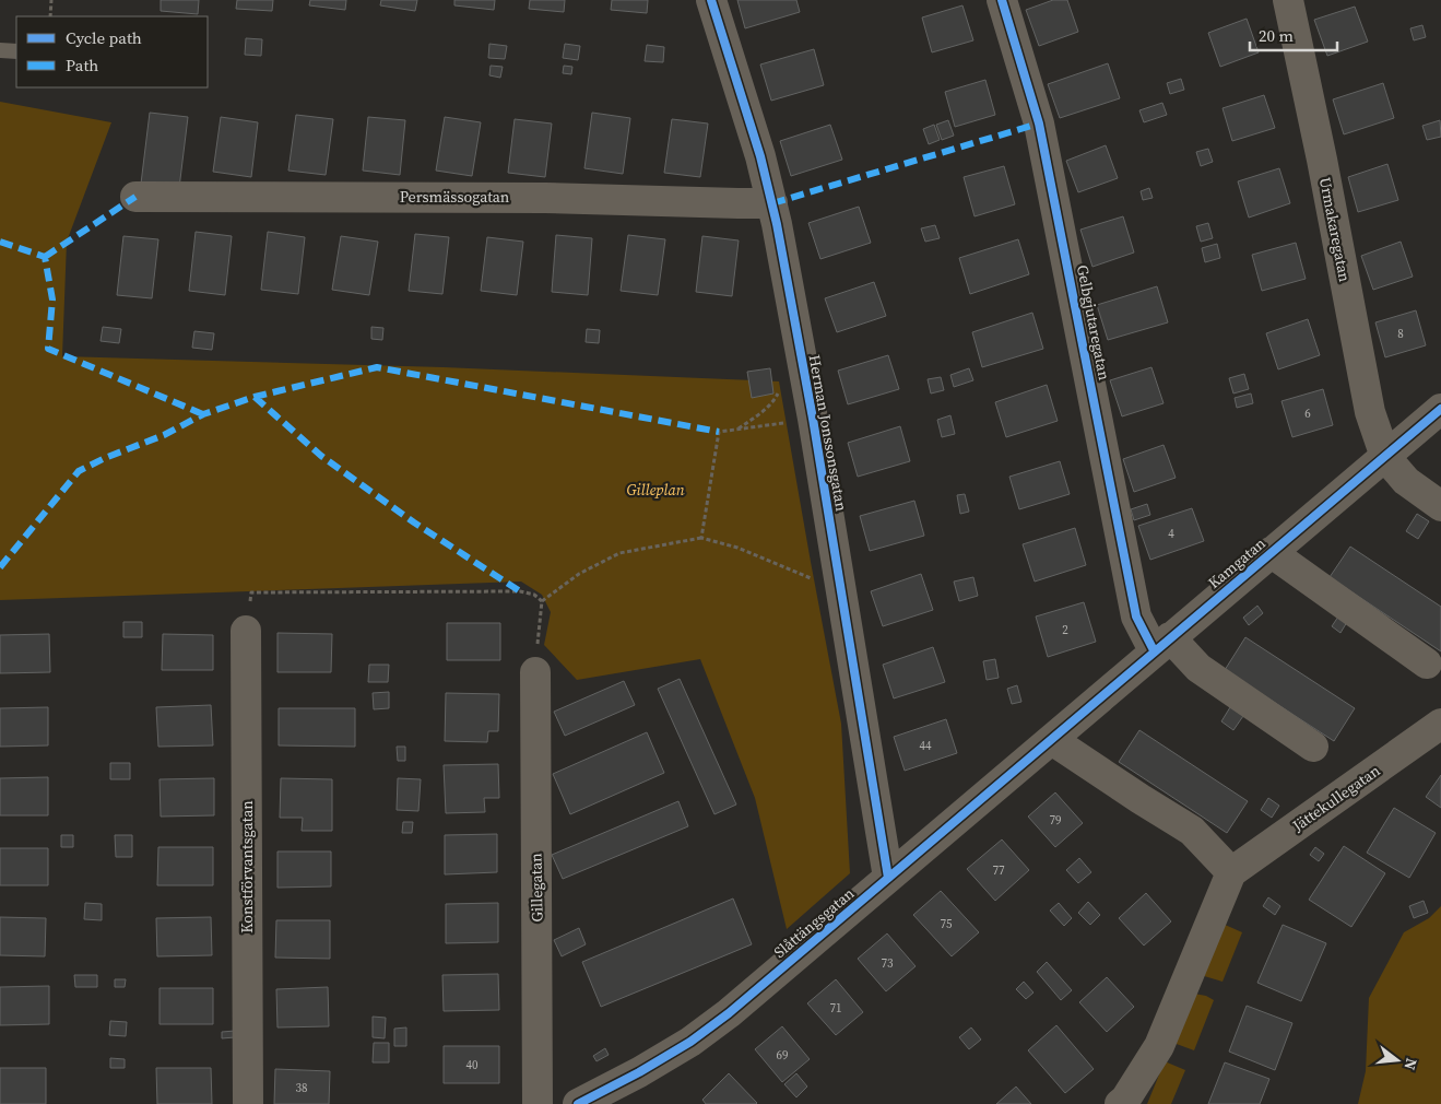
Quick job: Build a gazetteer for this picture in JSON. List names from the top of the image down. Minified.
{"streets":{"street":["Persmässogatan","Urmakaregatan","Gelbgjutaregatan","Herman Jonssonsgatan","Kamgatan","Jättekullegatan","Konstförvantsgatan","Gillegatan","Slåttängsgatan"]},"crossings":[["Persmässogatan","Herman Jonssonsgatan"],["Urmakaregatan","Kamgatan"],["Gelbgjutaregatan","Kamgatan"],["Herman Jonssonsgatan","Slåttängsgatan"],["Kamgatan","Slåttängsgatan"]],"parks":["Gilleplan"],"house_numbers":["8","6","4","2","44","79","77","75","73","71","69","40","38"],"legend":["Cycle path","Path"],"scale_bar":"20 m","north":"right"}
